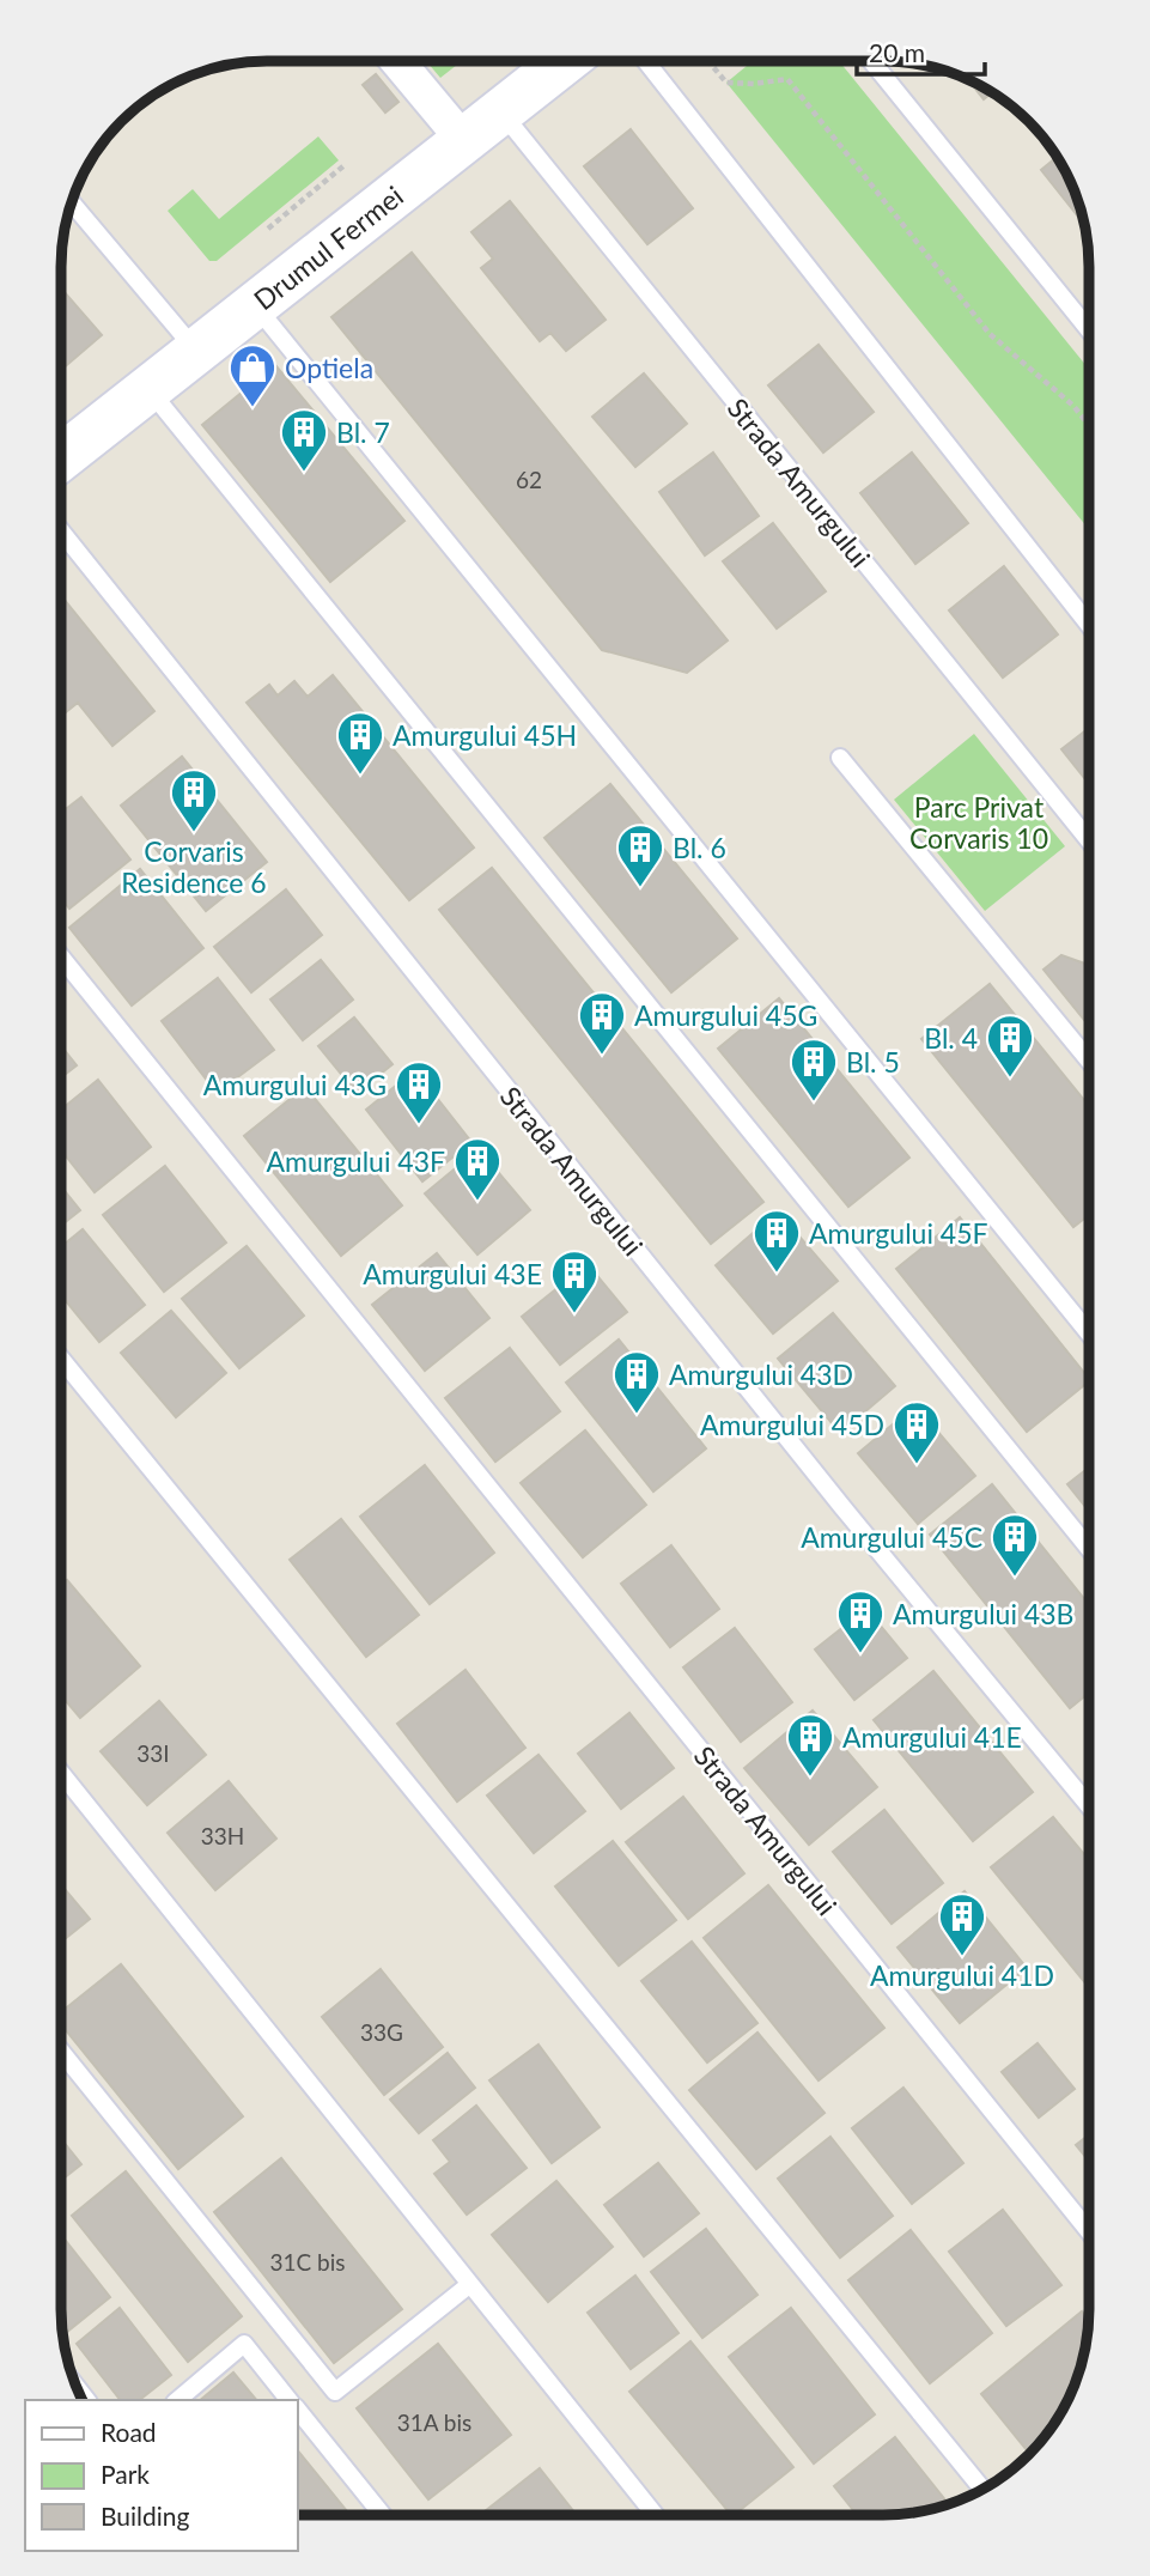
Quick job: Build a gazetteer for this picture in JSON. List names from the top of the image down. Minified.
{"streets":{"street":["Drumul Fermei"],"lane":["Strada Amurgului"]},"crossings":[["Drumul Fermei","Strada Amurgului"]],"parks":["Parc Privat Corvaris 10"],"places":{"shop":["Optiela"],"building":["Bl. 7","Amurgului 45H","Corvaris Residence 6","Bl. 6","Amurgului 45G","Bl. 4","Bl. 5","Amurgului 43G","Amurgului 43F","Amurgului 45F","Amurgului 43E","Amurgului 43D","Amurgului 45D","Amurgului 45C","Amurgului 43B","Amurgului 41E","Amurgului 41D"]},"house_numbers":["62","33I","33H","33G","31C bis","31A bis"],"legend":["Road","Park","Building"],"scale_bar":"20 m"}
